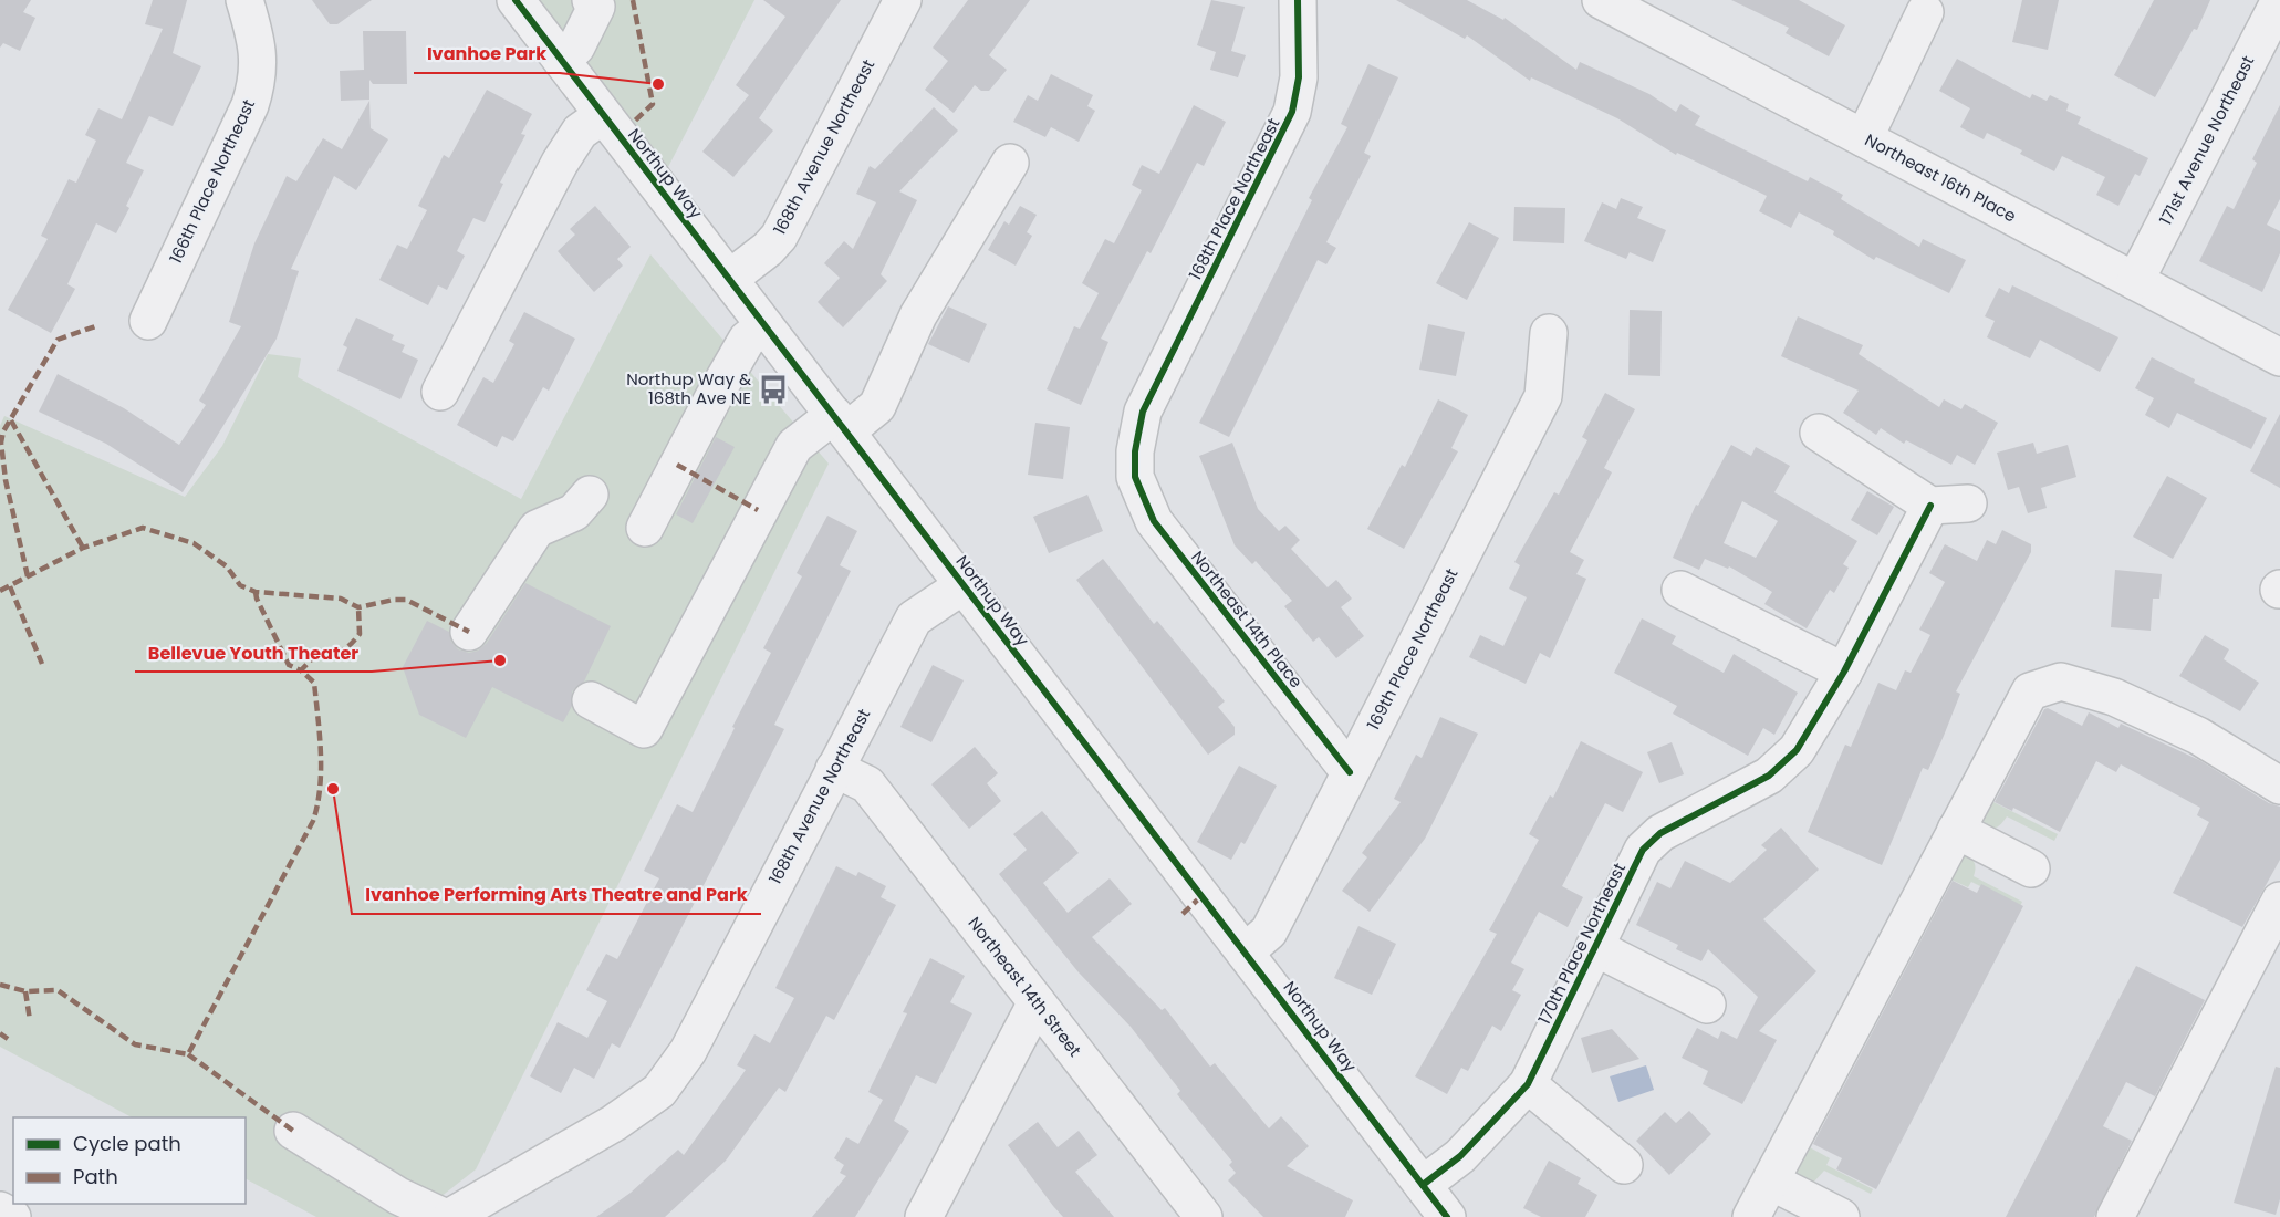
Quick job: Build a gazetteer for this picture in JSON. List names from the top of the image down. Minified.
{"streets":{"street":["171st Avenue Northeast","168th Avenue Northeast","Northup Way","Northeast 16th Place","166th Place Northeast","168th Place Northeast","Northeast 14th Place","169th Place Northeast","170th Place Northeast","Northeast 14th Street"]},"crossings":[["171st Avenue Northeast","Northeast 16th Place"],["168th Avenue Northeast","Northup Way"],["168th Avenue Northeast","Northeast 14th Street"],["Northup Way","169th Place Northeast"],["Northup Way","170th Place Northeast"],["168th Place Northeast","Northeast 14th Place"],["Northeast 14th Place","169th Place Northeast"]],"places":{"other":["Ivanhoe Park","Bellevue Youth Theater","Ivanhoe Performing Arts Theatre and Park"],"bus stop":["Northup Way & 168th Ave NE"]},"legend":["Cycle path","Path"]}
